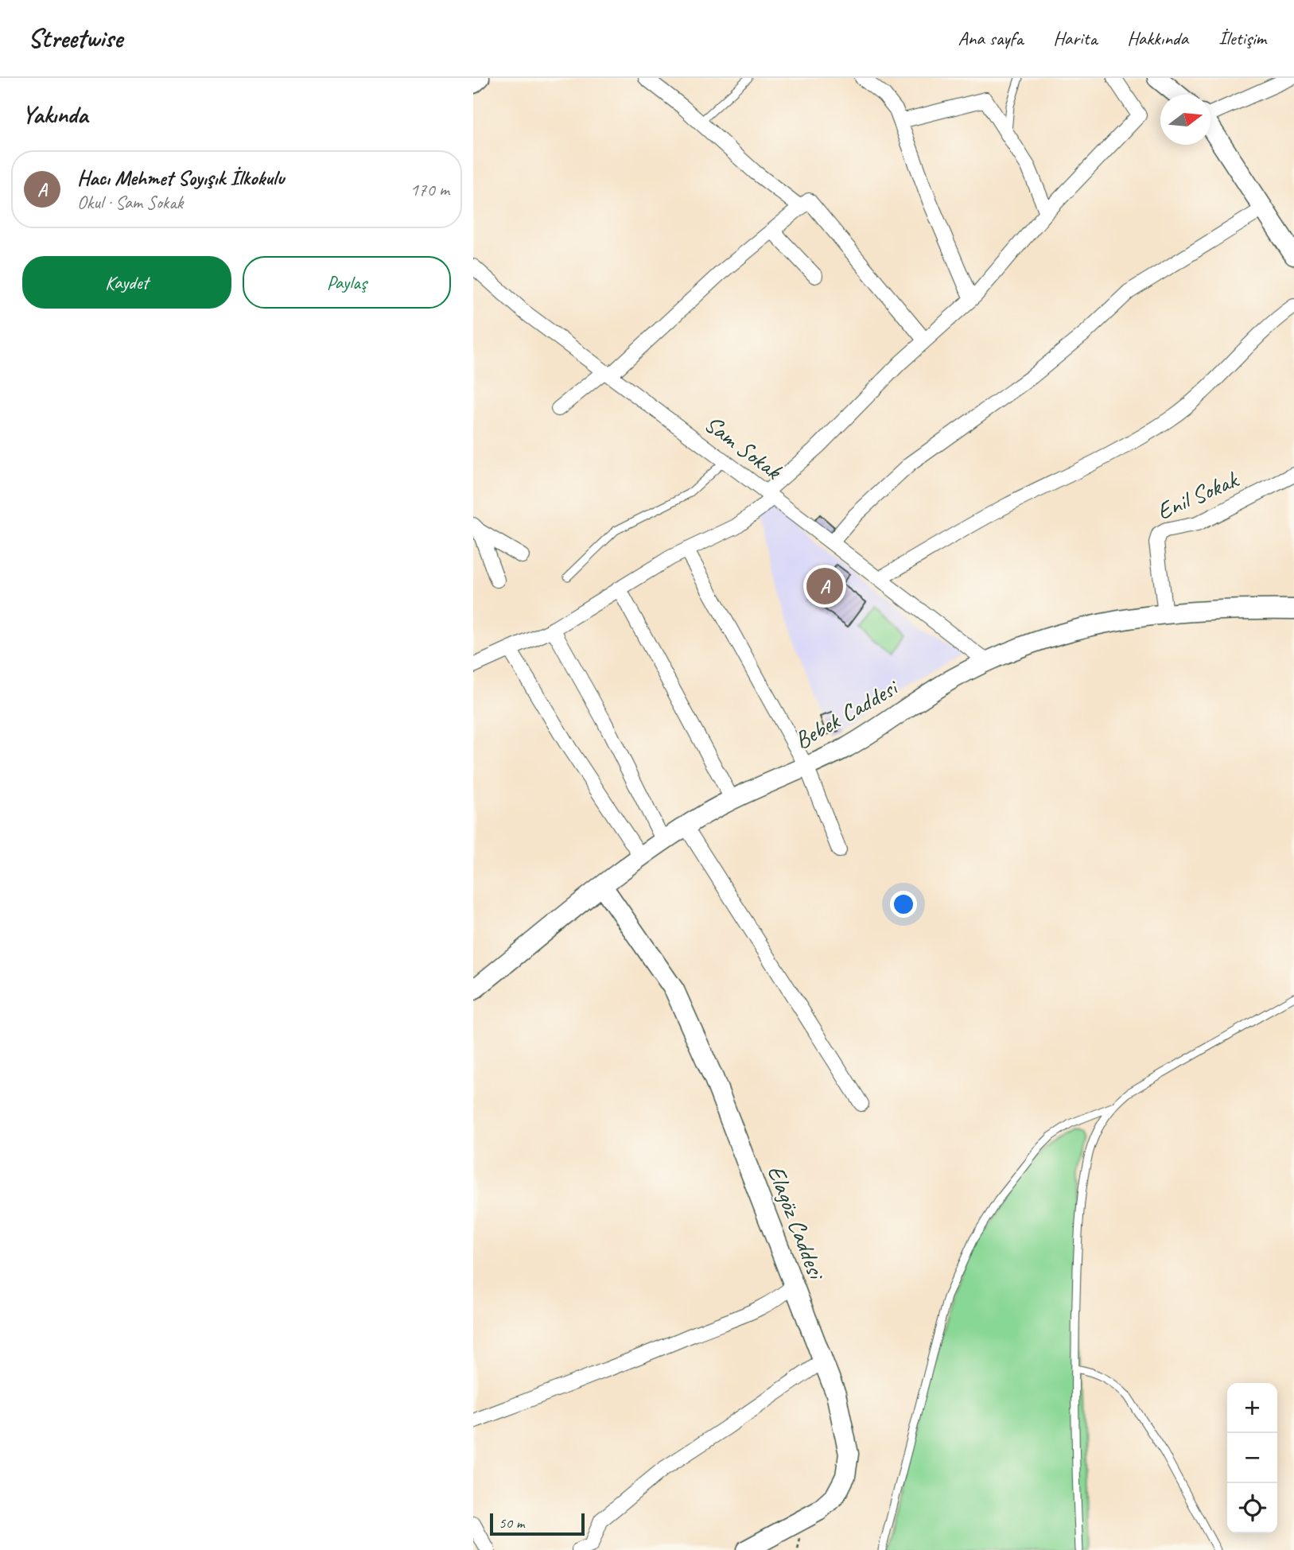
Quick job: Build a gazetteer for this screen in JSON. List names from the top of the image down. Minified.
{"streets":{"street":["Sam Sokak","Enil Sokak","Bebek Caddesi","Elagöz Caddesi"]},"crossings":[["Sam Sokak","Bebek Caddesi"],["Enil Sokak","Bebek Caddesi"],["Bebek Caddesi","Elagöz Caddesi"]],"scale_bar":"50 m","north":"right","page":{"header":"Streetwise","nav":["Ana sayfa","Harita","Hakkında","İletişim"],"heading":"Yakında","list":[{"mark":"A","name":"Hacı Mehmet Soyışık İlkokulu","note":"Okul · Sam Sokak","value":"170 m"}],"buttons":["Kaydet","Paylaş"],"pins":"A","map_buttons":["+","−"],"scale":"50 m"}}
